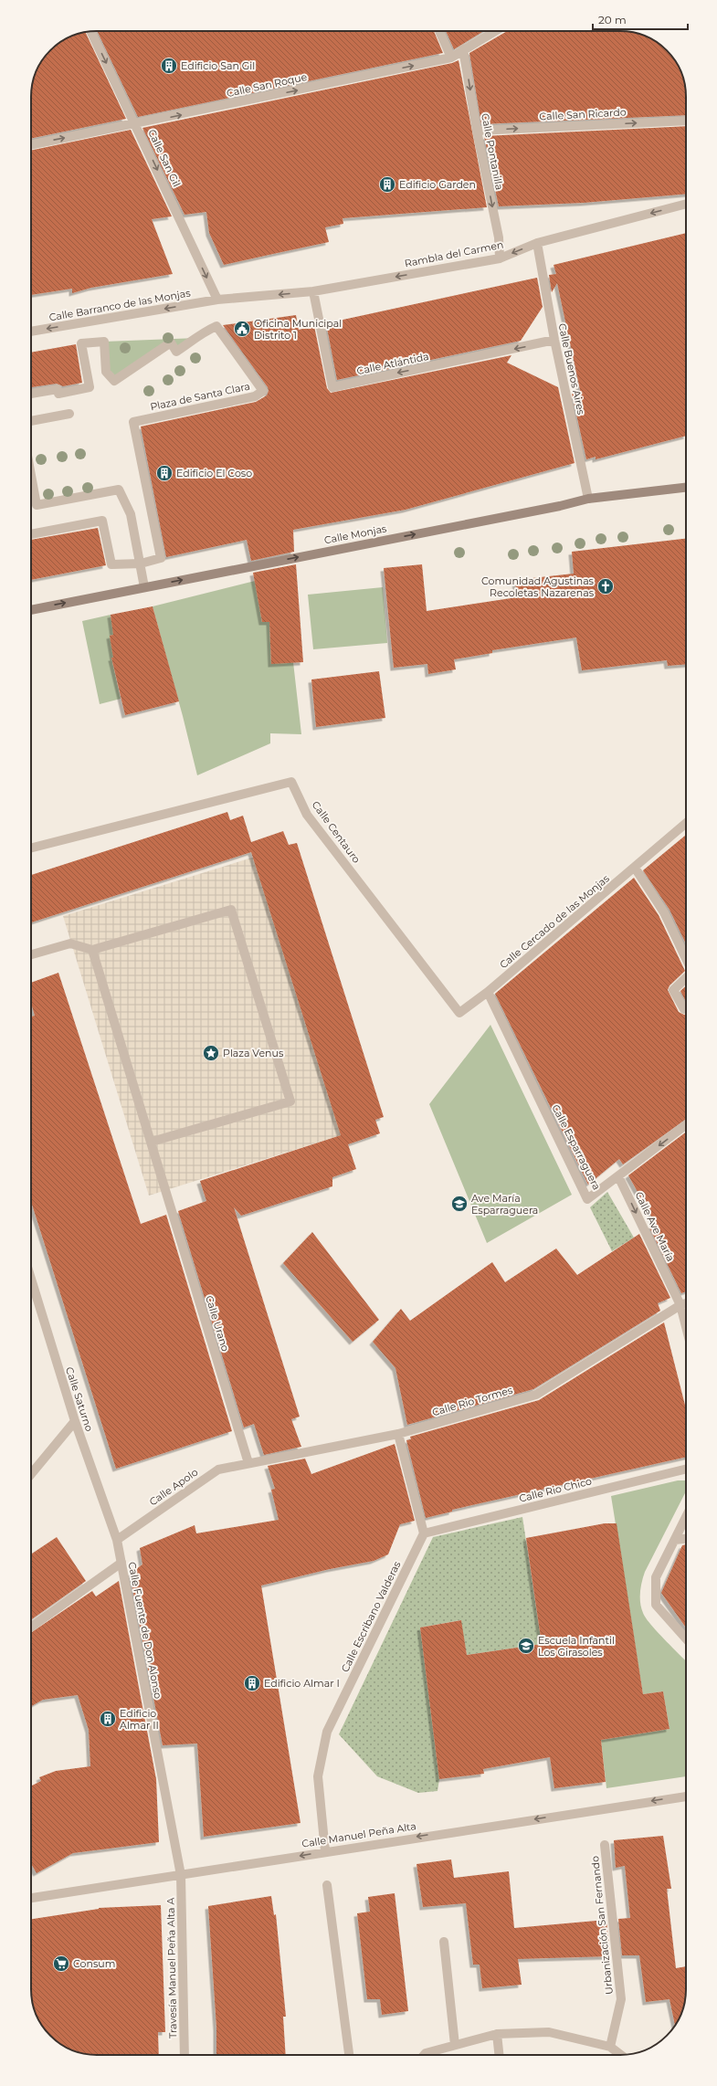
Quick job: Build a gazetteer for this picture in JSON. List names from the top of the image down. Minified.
{"streets":{"street":["Calle San Roque","Calle San Ricardo","Calle Pontanilla","Calle San Gil","Rambla del Carmen","Calle Barranco de las Monjas","Calle Atlántida","Calle Buenos Aires","Plaza de Santa Clara","Calle Monjas","Calle Centauro","Calle Cercado de las Monjas","Calle Esparraguera","Calle Ave María","Calle Urano","Calle Saturno","Calle Rio Tormes","Calle Apolo","Calle Rio Chico","Calle Escribano Valderas","Calle Fuente de Don Alonso","Calle Manuel Peña Alta","Urbanización San Fernando","Travesía Manuel Peña Alta A"]},"crossings":[["Calle San Roque","Calle Pontanilla"],["Calle San Roque","Calle San Gil"],["Calle San Ricardo","Calle Pontanilla"],["Calle Pontanilla","Rambla del Carmen"],["Calle San Gil","Rambla del Carmen"],["Calle San Gil","Calle Barranco de las Monjas"],["Rambla del Carmen","Calle Barranco de las Monjas"],["Rambla del Carmen","Calle Atlántida"],["Rambla del Carmen","Calle Buenos Aires"],["Calle Atlántida","Calle Buenos Aires"],["Calle Buenos Aires","Calle Monjas"],["Calle Centauro","Calle Cercado de las Monjas"],["Calle Centauro","Calle Esparraguera"],["Calle Cercado de las Monjas","Calle Esparraguera"],["Calle Esparraguera","Calle Ave María"],["Calle Ave María","Calle Rio Tormes"],["Calle Urano","Calle Rio Tormes"],["Calle Urano","Calle Apolo"],["Calle Saturno","Calle Apolo"],["Calle Saturno","Calle Fuente de Don Alonso"],["Calle Rio Tormes","Calle Apolo"],["Calle Apolo","Calle Fuente de Don Alonso"],["Calle Rio Chico","Calle Escribano Valderas"],["Calle Escribano Valderas","Calle Manuel Peña Alta"],["Calle Fuente de Don Alonso","Calle Manuel Peña Alta"],["Calle Fuente de Don Alonso","Travesía Manuel Peña Alta A"],["Calle Manuel Peña Alta","Travesía Manuel Peña Alta A"]],"one_way":["Calle San Roque","Calle San Ricardo","Calle Pontanilla","Calle San Gil","Rambla del Carmen","Calle Barranco de las Monjas","Calle Monjas","Calle Ave María","Calle Manuel Peña Alta"],"places":{"building":["Edificio San Gil","Edificio Garden","Edificio El Coso","Edificio Almar I","Edificio Almar II"],"public building":["Oficina Municipal Distrito 1"],"church":["Comunidad Agustinas Recoletas Nazarenas"],"place":["Plaza Venus"],"school or university":["Ave María Esparraguera","Escuela Infantil Los Girasoles"],"supermarket":["Consum"]},"scale_bar":"20 m"}
